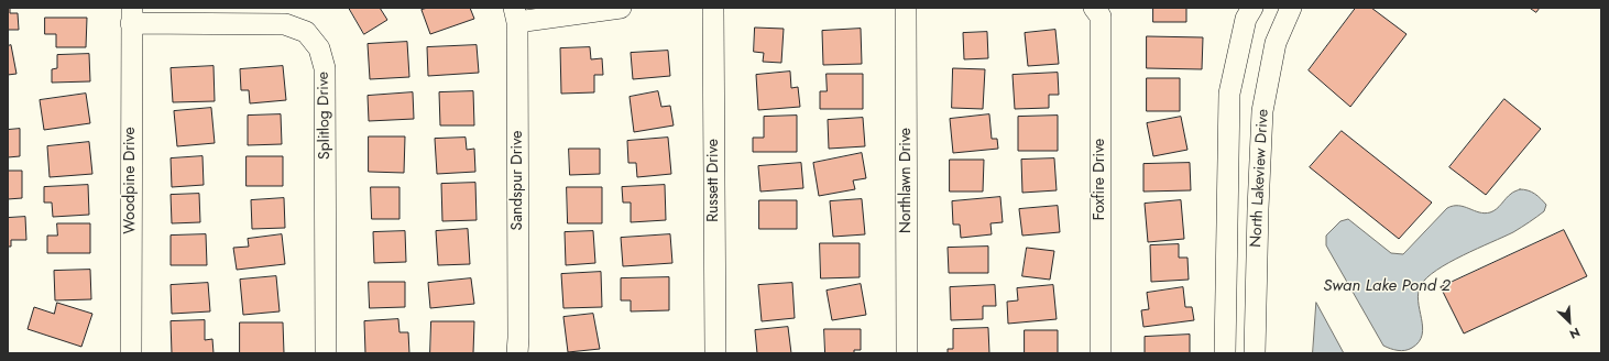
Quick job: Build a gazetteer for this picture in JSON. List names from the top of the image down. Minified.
{"streets":{"street":["Splitlog Drive","North Lakeview Drive","Foxfire Drive","Woodpine Drive","Sandspur Drive","Russett Drive","Northlawn Drive"]},"crossings":[["Splitlog Drive","Woodpine Drive"]],"water":["Swan Lake Pond 2"],"north":"bottom right"}
